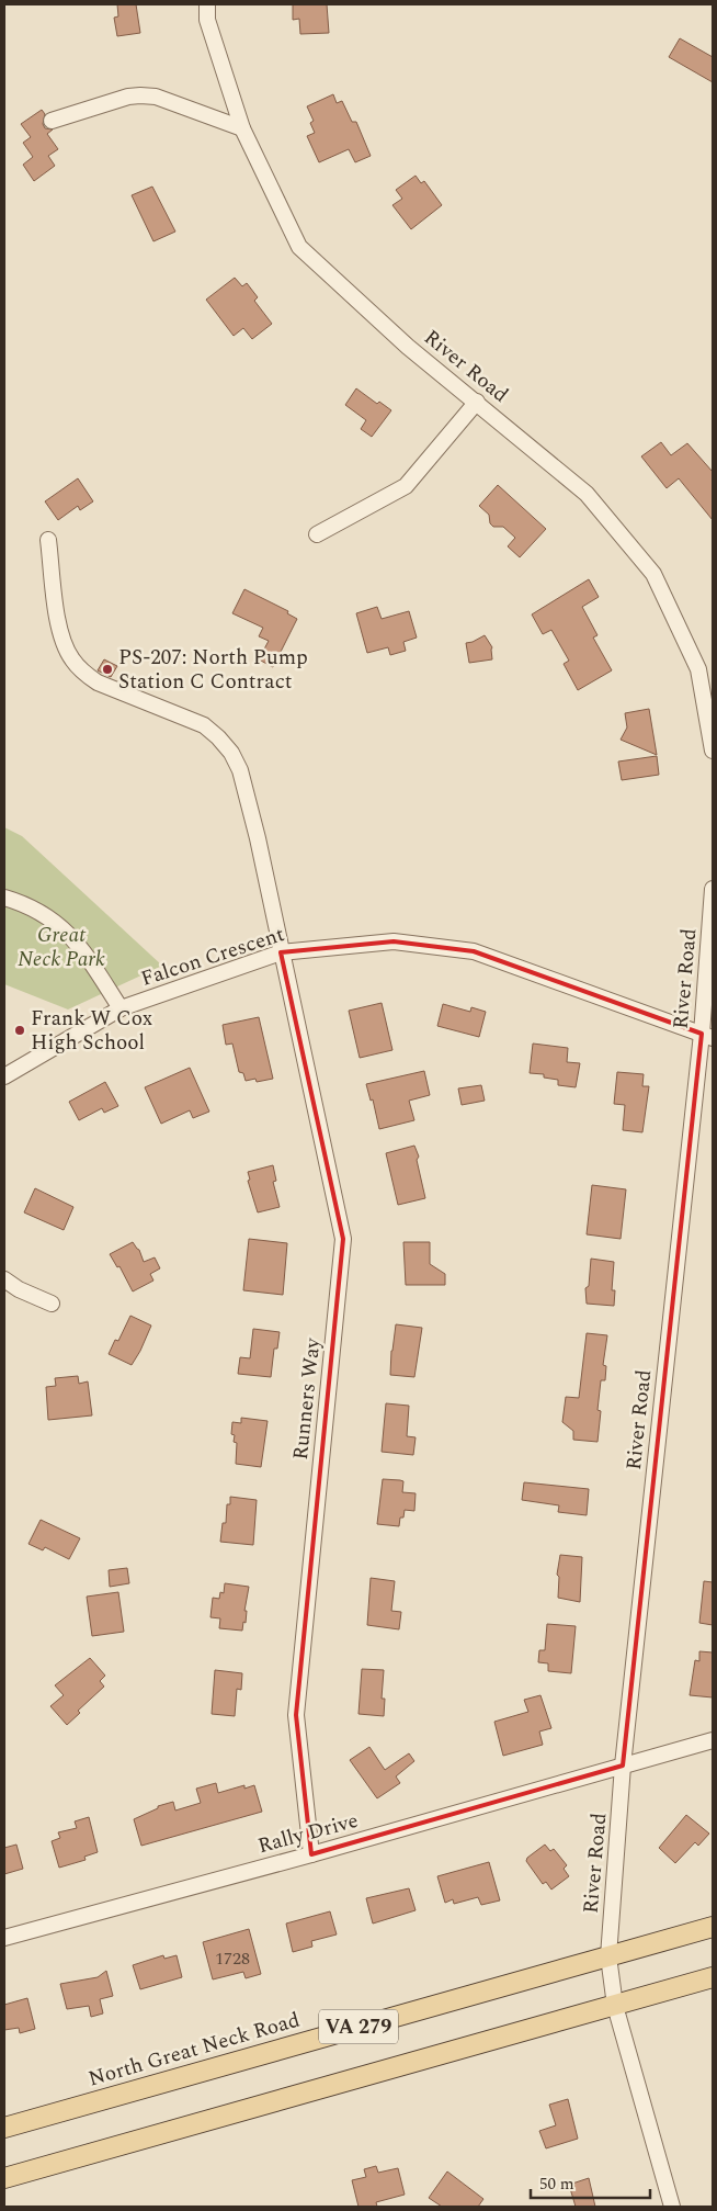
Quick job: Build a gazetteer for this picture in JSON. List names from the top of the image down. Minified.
{"streets":{"main road":["VA 279","North Great Neck Road"],"street":["River Road","Falcon Crescent","Runners Way","Rally Drive"]},"crossings":[["River Road","Falcon Crescent"],["River Road","Rally Drive"],["River Road","VA 279"],["River Road","North Great Neck Road"],["Falcon Crescent","Runners Way"],["Runners Way","Rally Drive"]],"parks":["Great Neck Park"],"places":["PS-207: North Pump Station C Contract","Frank W Cox High School"],"house_numbers":["1728"],"scale_bar":"50 m"}
